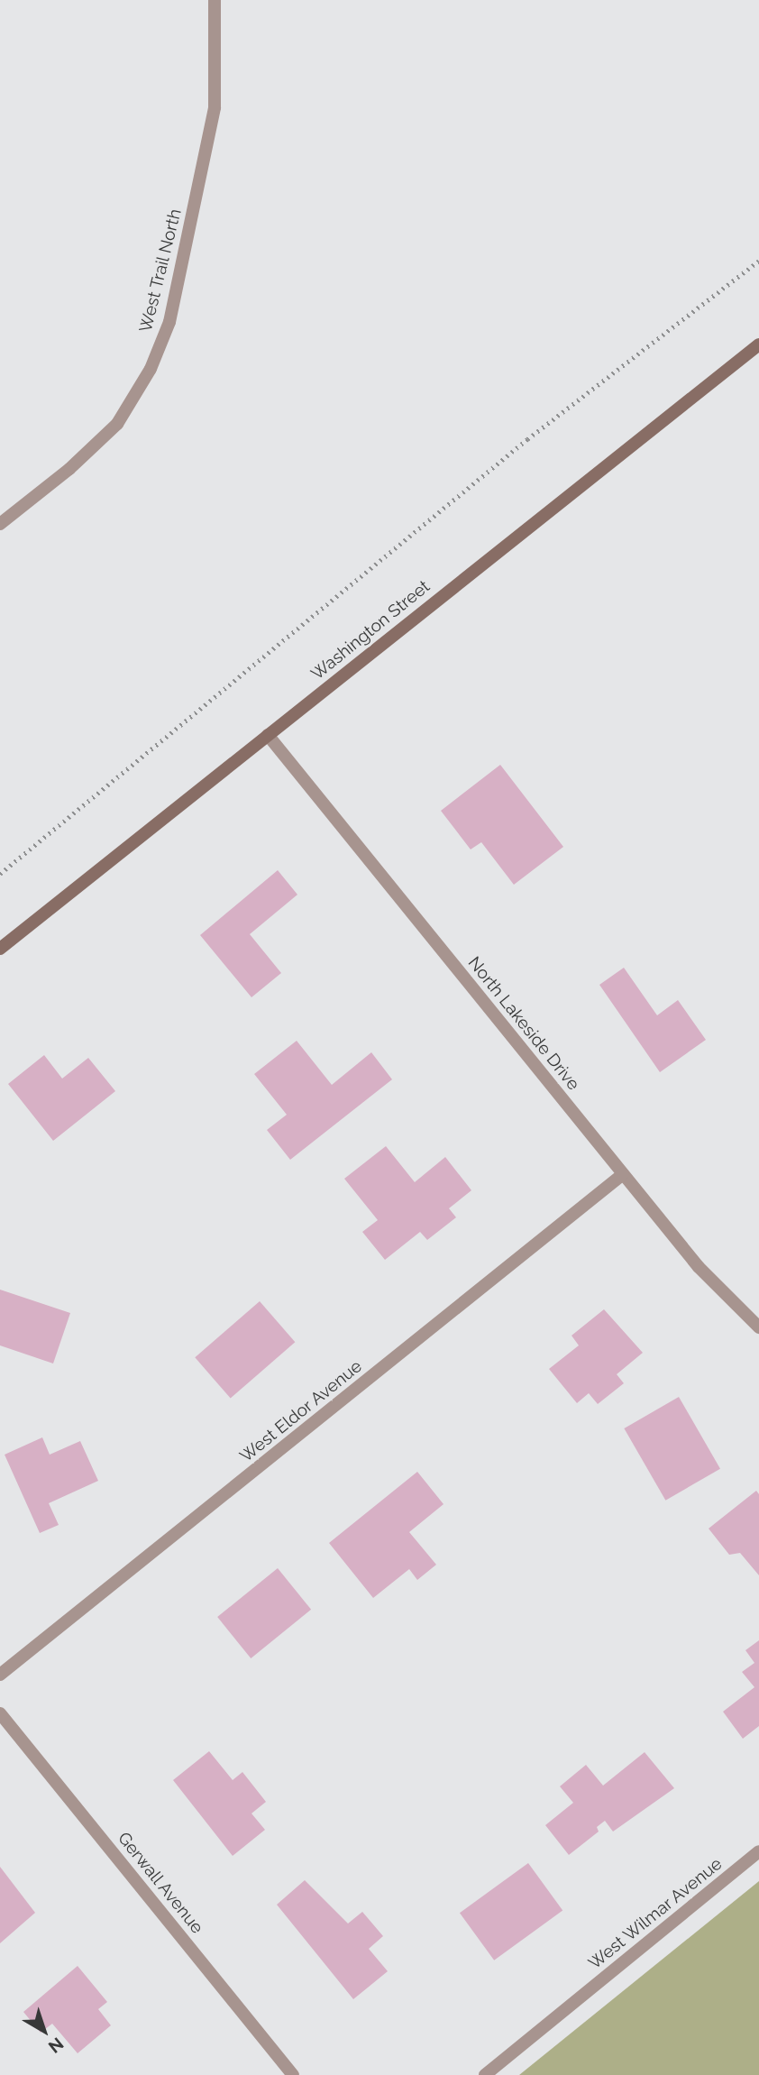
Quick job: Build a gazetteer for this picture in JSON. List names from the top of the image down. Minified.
{"streets":{"main road":["Washington Street"],"street":["West Trail North","North Lakeside Drive","West Eldor Avenue","Gerwall Avenue","West Wilmar Avenue"]},"crossings":[["Washington Street","North Lakeside Drive"],["North Lakeside Drive","West Eldor Avenue"]],"north":"bottom right"}
